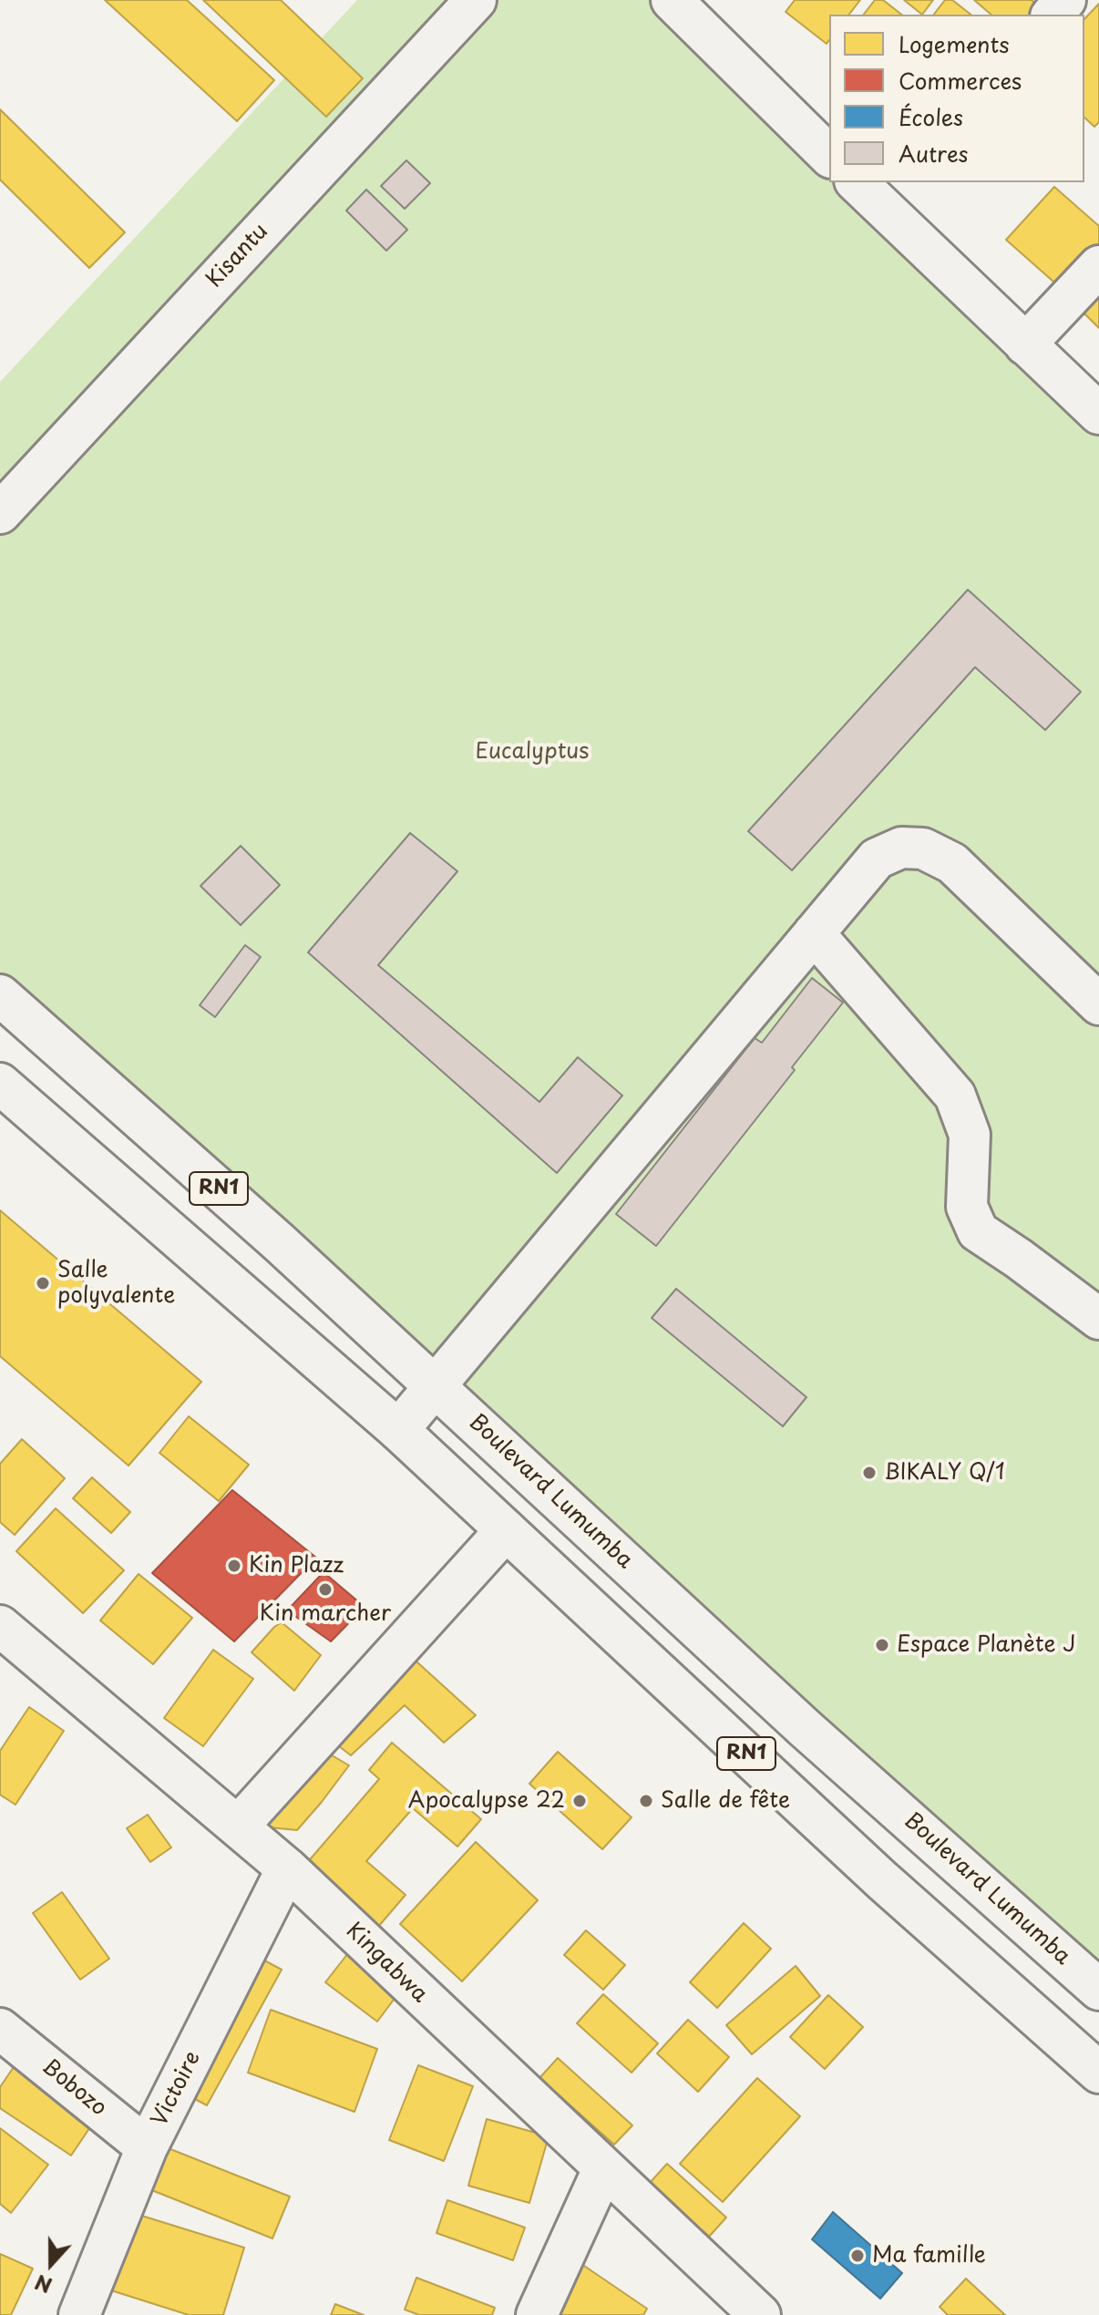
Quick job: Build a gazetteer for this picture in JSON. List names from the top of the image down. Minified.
{"streets":{"main road":["Kisantu","RN1","Boulevard Lumumba","Kingabwa","Bobozo","Victoire"]},"crossings":[["Kingabwa","Victoire"],["Bobozo","Victoire"]],"parks":["Eucalyptus"],"places":["Salle polyvalente","BIKALY Q/1","Kin Plazz","Kin marcher","Espace Planète J","Apocalypse 22","Salle de fête","Ma famille"],"legend":["Logements","Commerces","Écoles","Autres"],"north":"bottom"}
